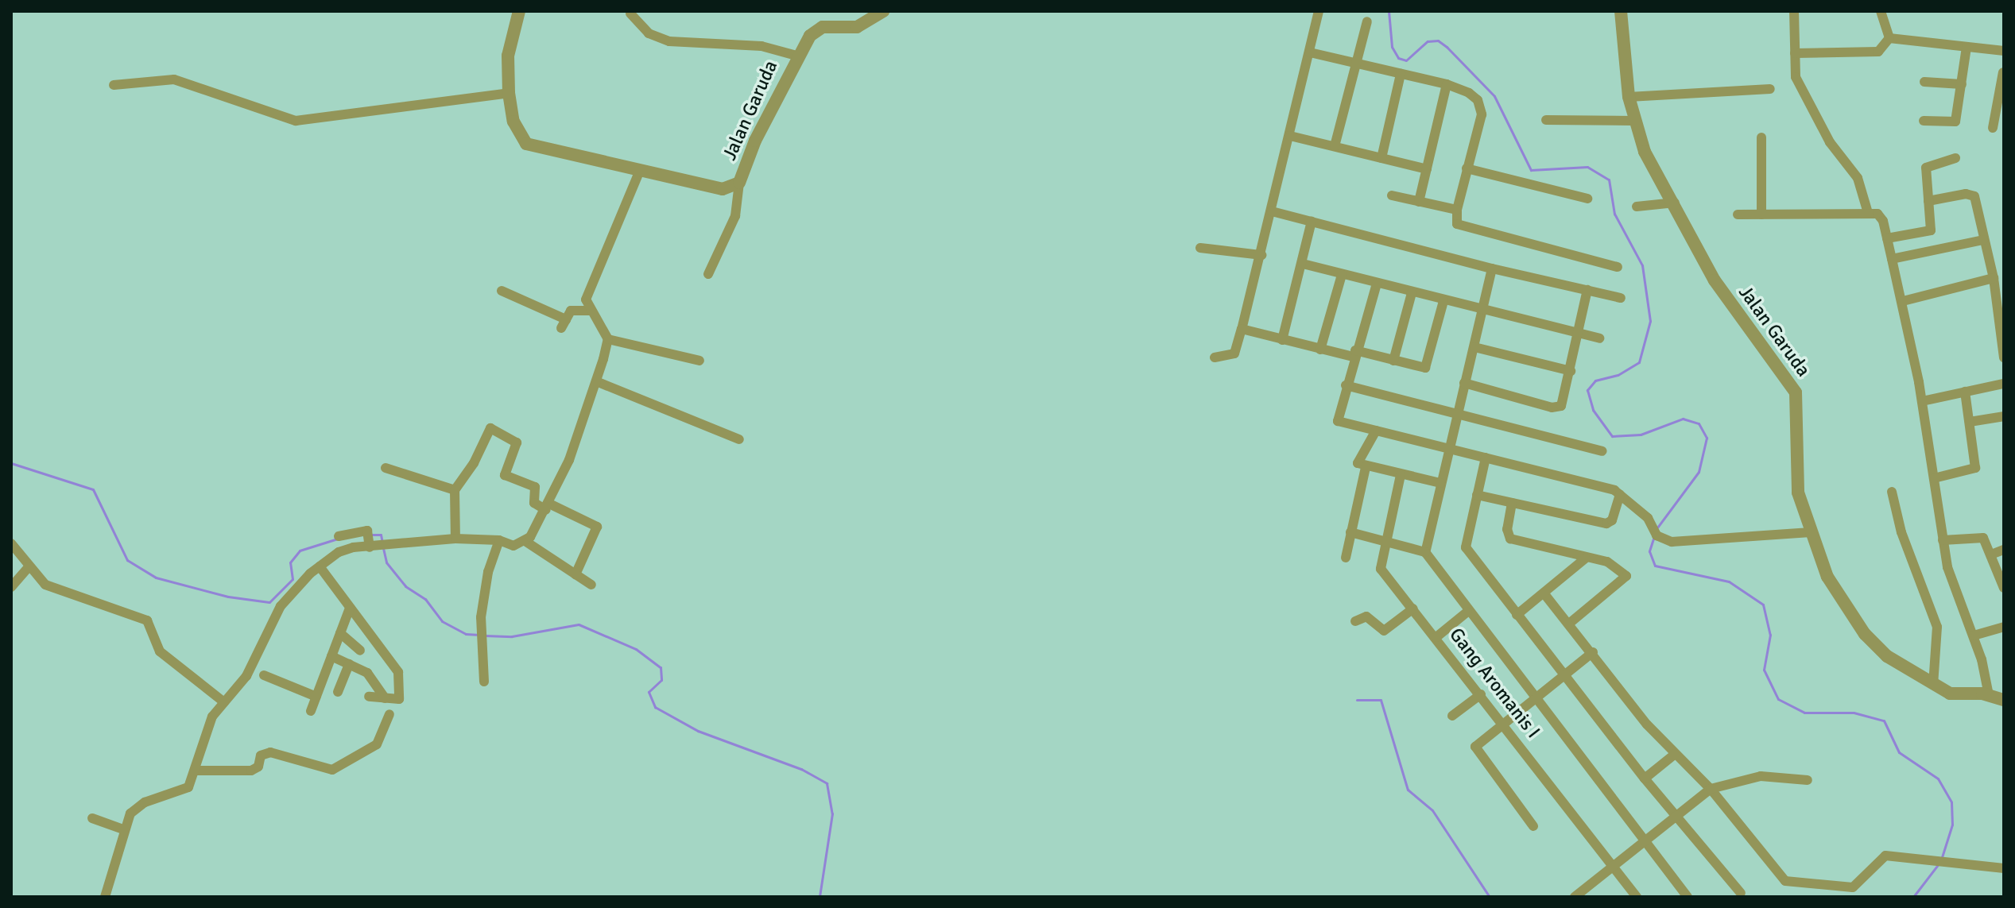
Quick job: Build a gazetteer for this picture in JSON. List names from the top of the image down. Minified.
{"streets":{"street":["Jalan Garuda","Gang Aromanis I"]}}
